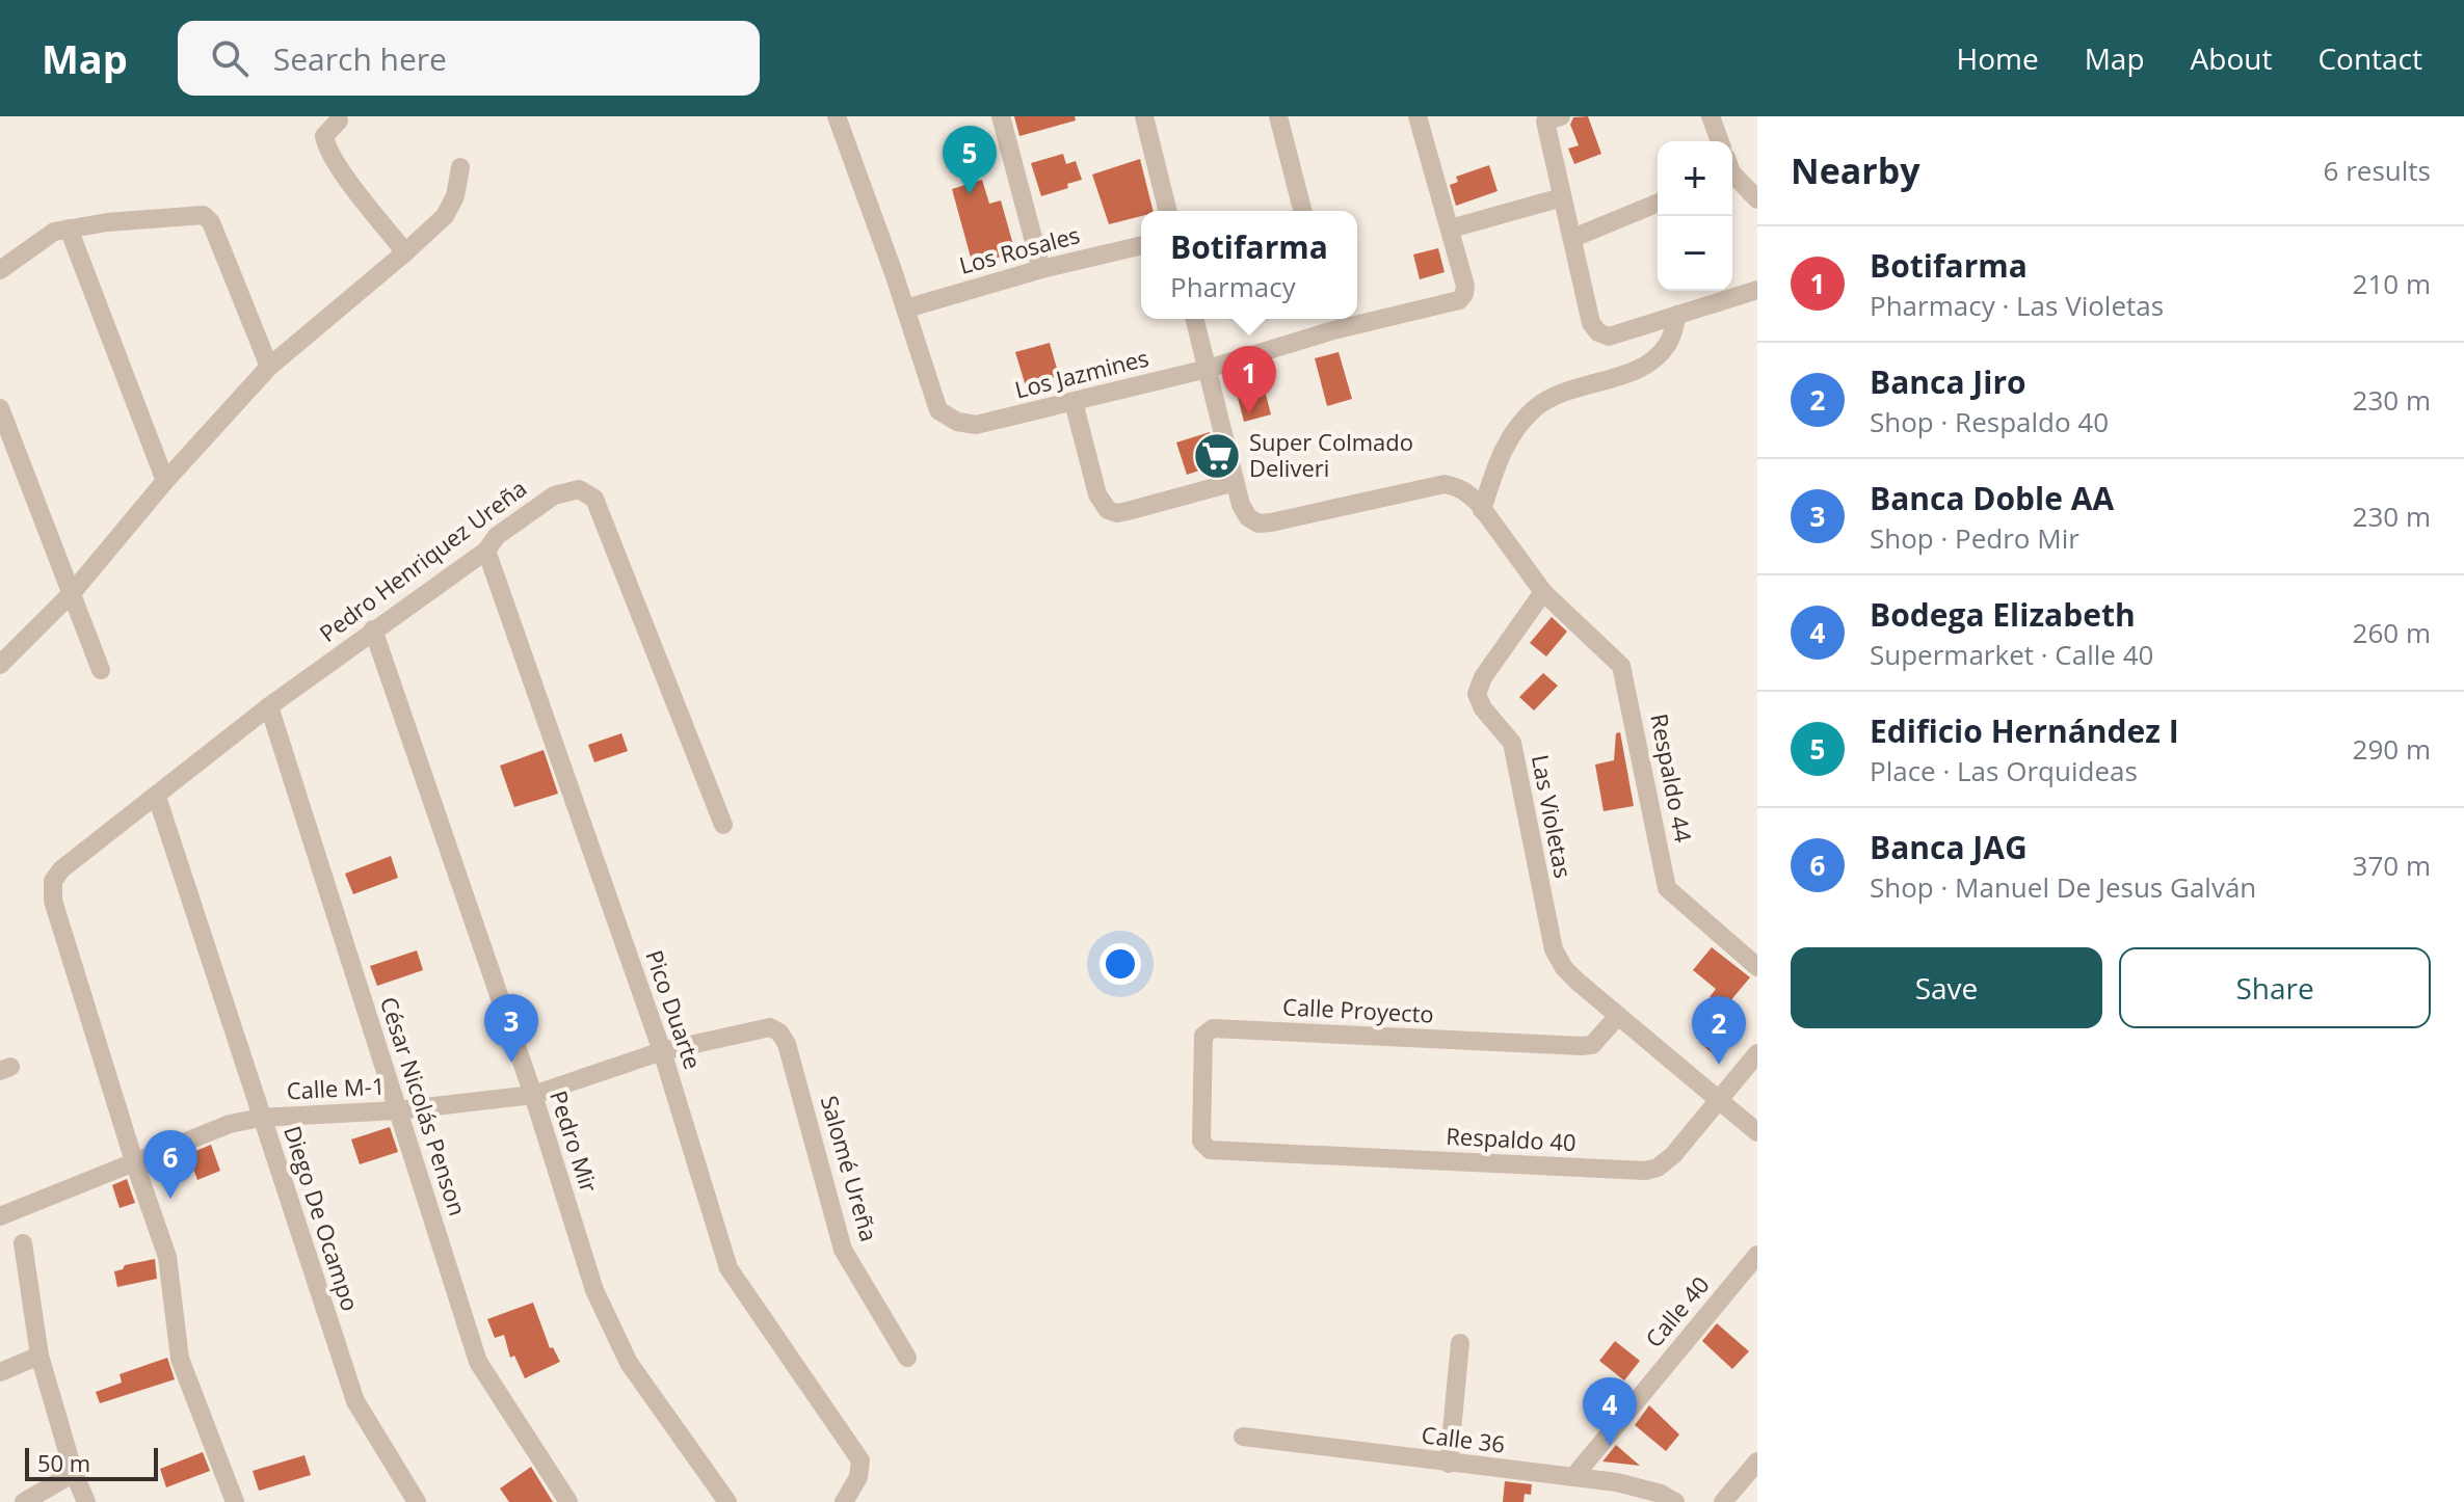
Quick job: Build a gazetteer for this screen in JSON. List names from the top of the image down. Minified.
{"streets":{"street":["Los Rosales","Los Jazmines","Pedro Henriquez Ureña","Respaldo 44","Las Violetas","Pico Duarte","Calle Proyecto","Calle M-1","César Nicolás Penson","Respaldo 40","Pedro Mir","Salomé Ureña","Diego De Ocampo","Calle 40","Calle 36"]},"crossings":[["Los Rosales","Los Jazmines"],["Pedro Henriquez Ureña","Pico Duarte"],["Pedro Henriquez Ureña","Calle M-1"],["Pedro Henriquez Ureña","César Nicolás Penson"],["Pedro Henriquez Ureña","Pedro Mir"],["Pedro Henriquez Ureña","Diego De Ocampo"],["Respaldo 44","Las Violetas"],["Las Violetas","Calle Proyecto"],["Pico Duarte","Calle M-1"],["Calle Proyecto","Respaldo 40"],["Calle M-1","César Nicolás Penson"],["Calle M-1","Pedro Mir"],["Calle M-1","Salomé Ureña"],["Calle M-1","Diego De Ocampo"],["Calle 40","Calle 36"]],"places":{"supermarket":["Super Colmado Deliveri"]},"scale_bar":"50 m","page":{"header":"Map","search":"Search here","nav":["Home","Map","About","Contact"],"heading":["Nearby","6 results"],"pins":["5","1","3","2","6","4"],"map_buttons":["+","−"],"popup":["Botifarma","Pharmacy"],"list":[{"mark":"1","name":"Botifarma","note":"Pharmacy · Las Violetas","value":"210 m"},{"mark":"2","name":"Banca Jiro","note":"Shop · Respaldo 40","value":"230 m"},{"mark":"3","name":"Banca Doble AA","note":"Shop · Pedro Mir","value":"230 m"},{"mark":"4","name":"Bodega Elizabeth","note":"Supermarket · Calle 40","value":"260 m"},{"mark":"5","name":"Edificio Hernández I","note":"Place · Las Orquideas","value":"290 m"},{"mark":"6","name":"Banca JAG","note":"Shop · Manuel De Jesus Galván","value":"370 m"}],"buttons":["Save","Share"],"scale":"50 m"}}
